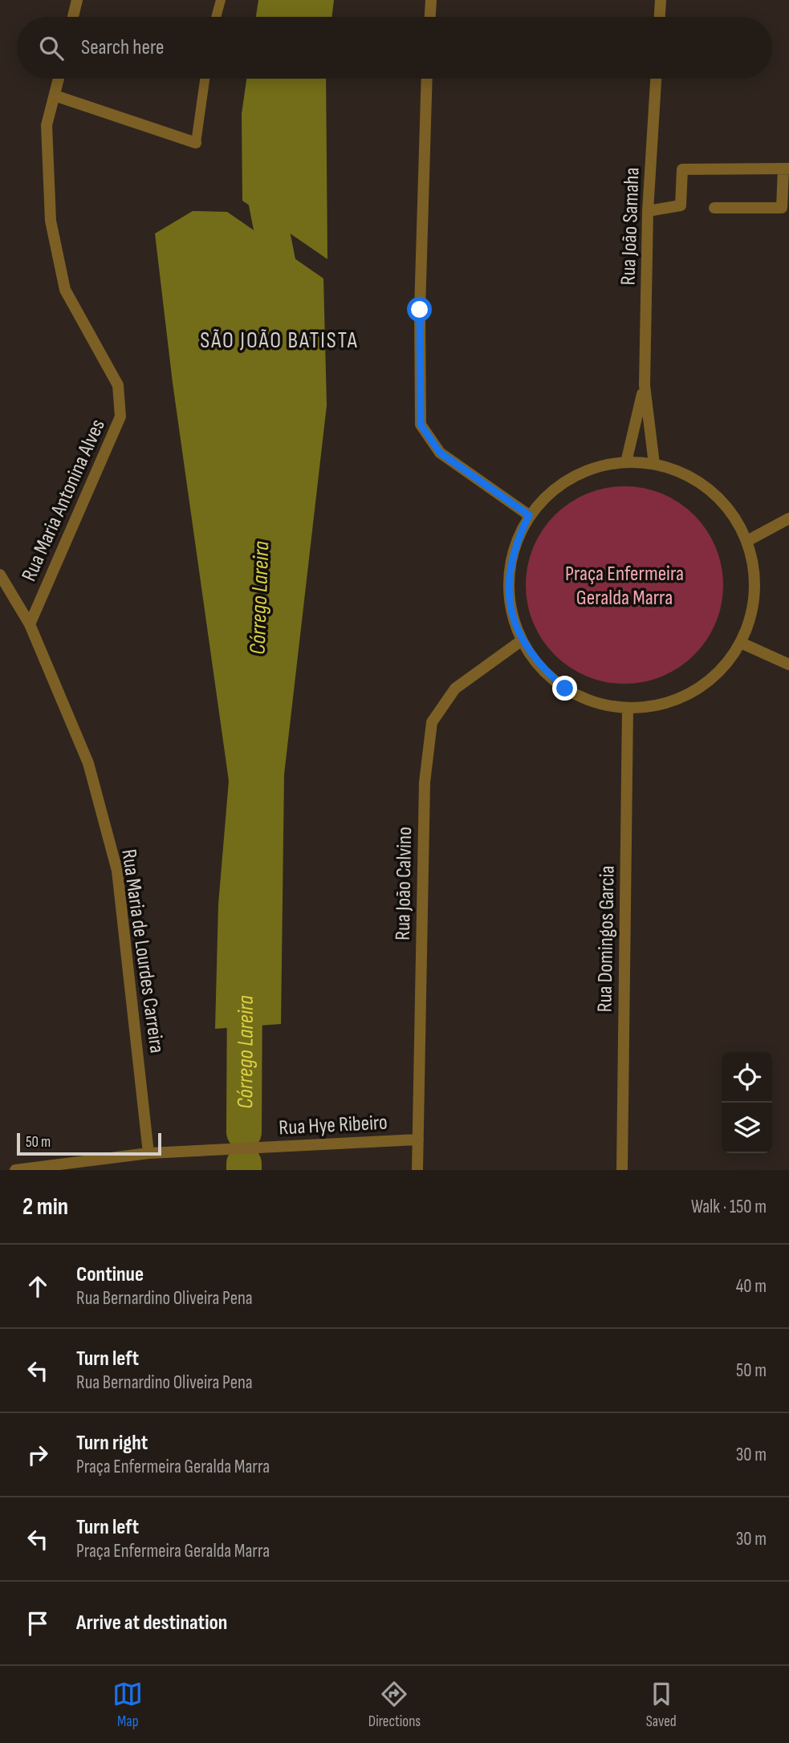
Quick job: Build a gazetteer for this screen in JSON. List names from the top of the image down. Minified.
{"streets":{"street":["Rua João Samaha","Rua Maria Antonina Alves","Rua João Calvino","Rua Domingos Garcia","Rua Maria de Lourdes Carreira","Rua Hye Ribeiro"]},"crossings":[["Rua Maria Antonina Alves","Rua Maria de Lourdes Carreira"],["Rua João Calvino","Rua Hye Ribeiro"],["Rua Maria de Lourdes Carreira","Rua Hye Ribeiro"]],"districts":["SÃO JOÃO BATISTA"],"water":["Córrego Lareira"],"parks":["Praça Enfermeira Geralda Marra"],"scale_bar":"50 m","page":{"search":"Search here","scale":"50 m","heading":["2 min","Walk · 150 m"],"list":[["Continue","Rua Bernardino Oliveira Pena","40 m"],["Turn left","Rua Bernardino Oliveira Pena","50 m"],["Turn right","Praça Enfermeira Geralda Marra","30 m"],["Turn left","Praça Enfermeira Geralda Marra","30 m"],"Arrive at destination"],"nav":["Map","Directions","Saved"]}}
